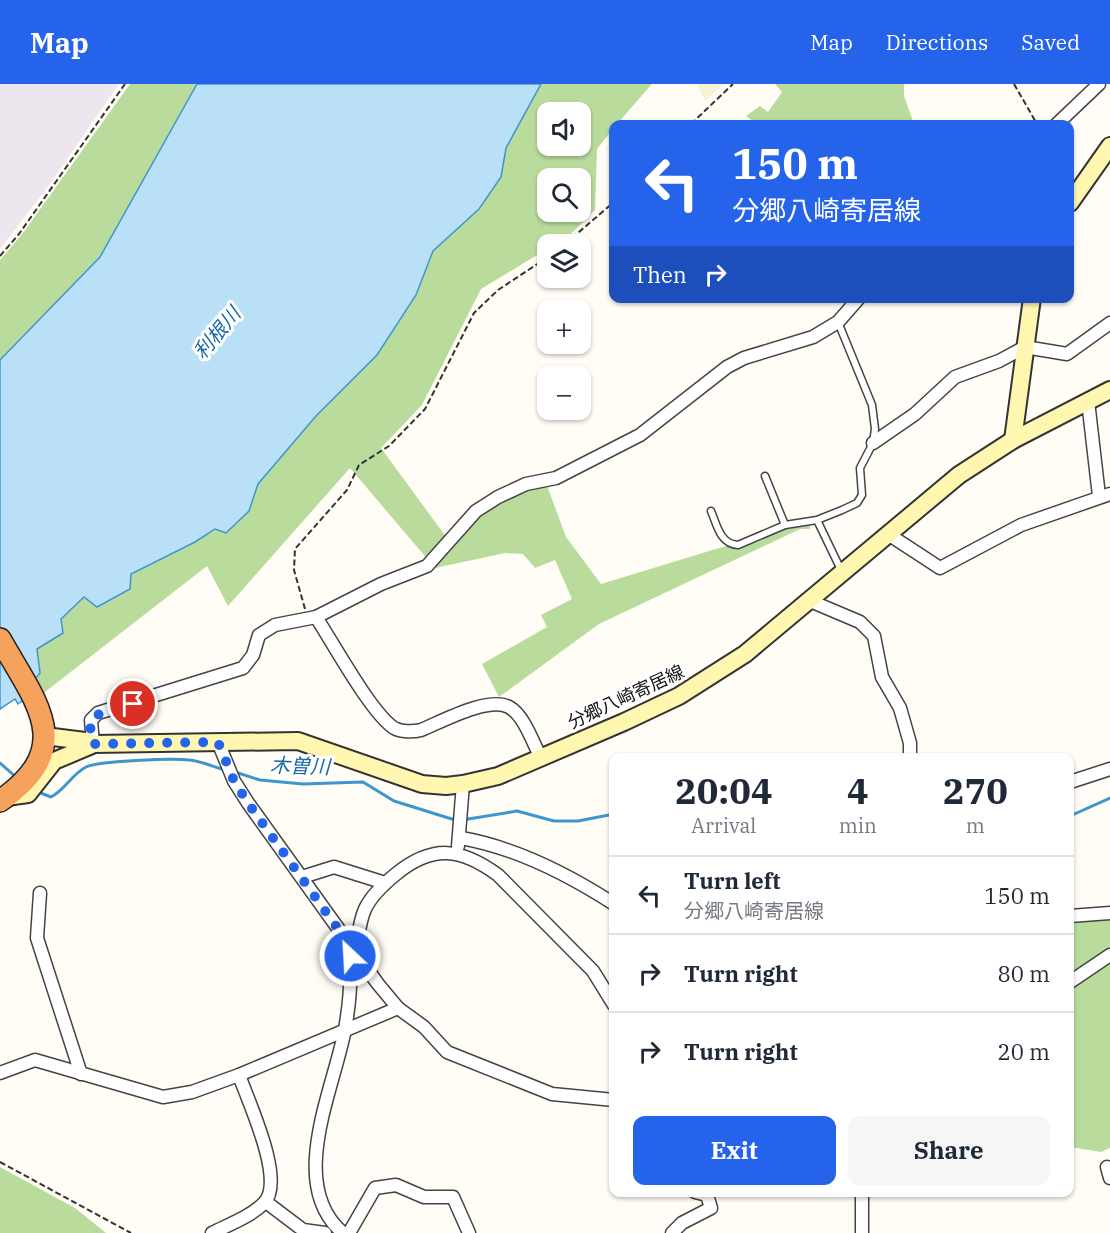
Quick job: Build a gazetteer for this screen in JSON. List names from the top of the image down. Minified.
{"streets":{"main road":["分郷八崎寄居線"]},"water":["利根川","木曽川"],"page":{"header":"Map","nav":["Map","Directions","Saved"],"map_buttons":["+","−"],"turn":["150 m","分郷八崎寄居線"],"then":"Then","eta":["20:04","Arrival","4","min","270","m"],"list":[{"name":"Turn left","note":"分郷八崎寄居線","value":"150 m"},{"name":"Turn right","value":"80 m"},{"name":"Turn right","value":"20 m"}],"buttons":["Exit","Share"]}}
